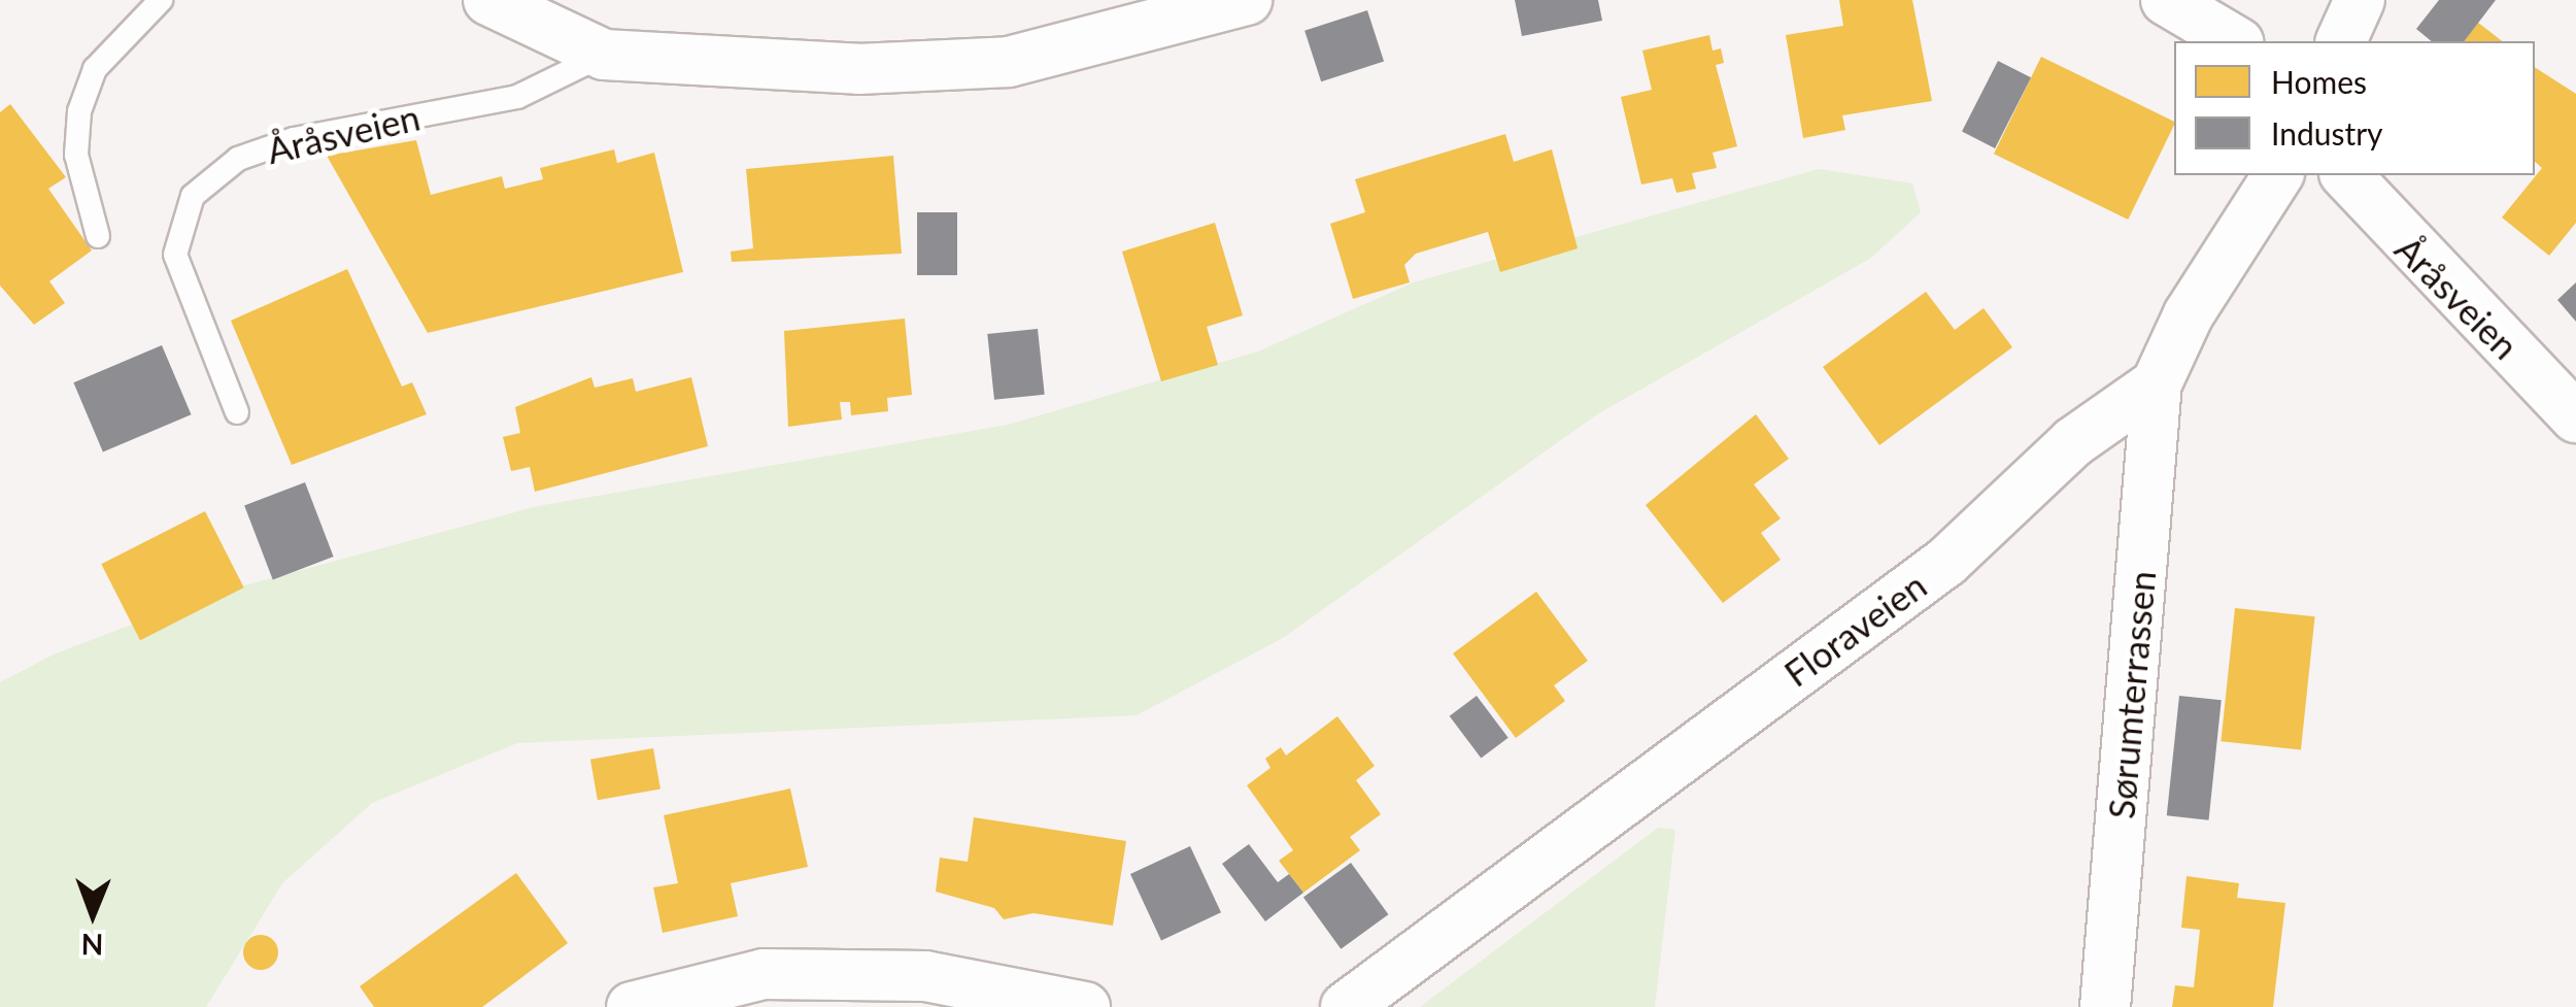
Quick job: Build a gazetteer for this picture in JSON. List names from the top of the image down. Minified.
{"streets":{"street":["Åråsveien","Floraveien","Sørumterrassen"]},"crossings":[["Floraveien","Sørumterrassen"]],"legend":["Homes","Industry"],"north":"bottom"}
